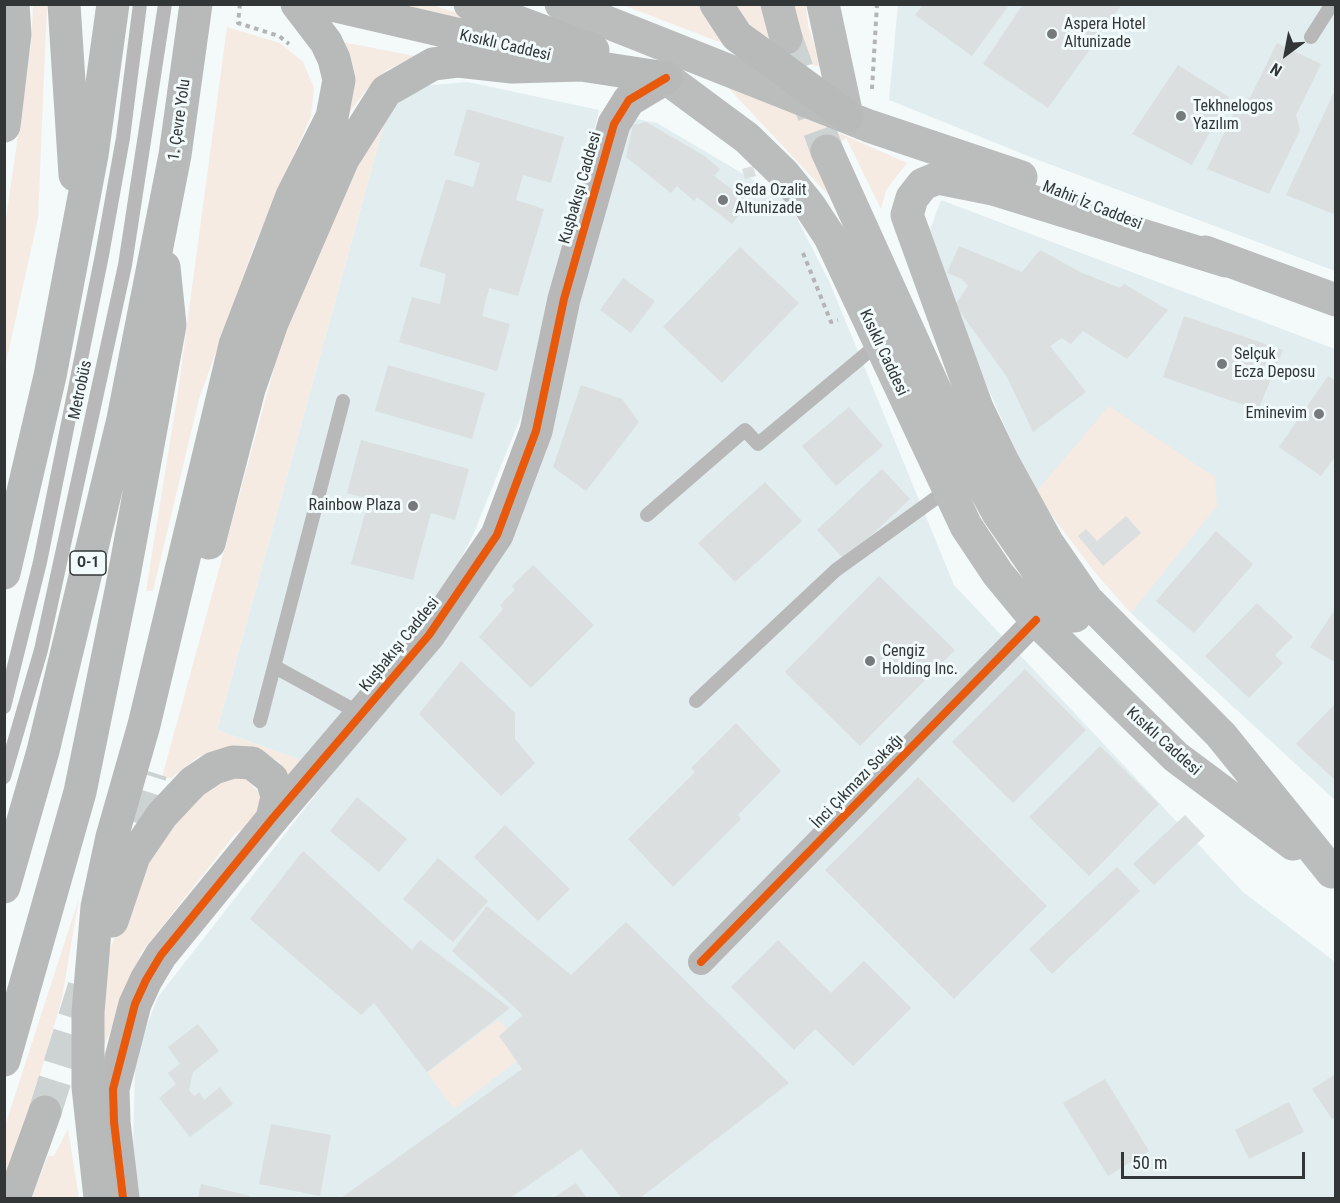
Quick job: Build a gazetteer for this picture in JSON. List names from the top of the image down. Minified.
{"streets":{"highway":["Kısıklı Caddesi","1. Çevre Yolu","O-1"],"main road":["Mahir İz Caddesi"],"street":["Kuşbakışı Caddesi","İnci Çıkmazı Sokağı"],"lane":["Metrobüs"]},"crossings":[["Kısıklı Caddesi","Kuşbakışı Caddesi"],["Kısıklı Caddesi","İnci Çıkmazı Sokağı"],["1. Çevre Yolu","O-1"]],"places":["Aspera Hotel Altunizade","Tekhnelogos Yazılım","Seda Ozalit Altunizade","Selçuk Ecza Deposu","Eminevim","Rainbow Plaza","Cengiz Holding Inc."],"scale_bar":"50 m","north":"bottom left"}
